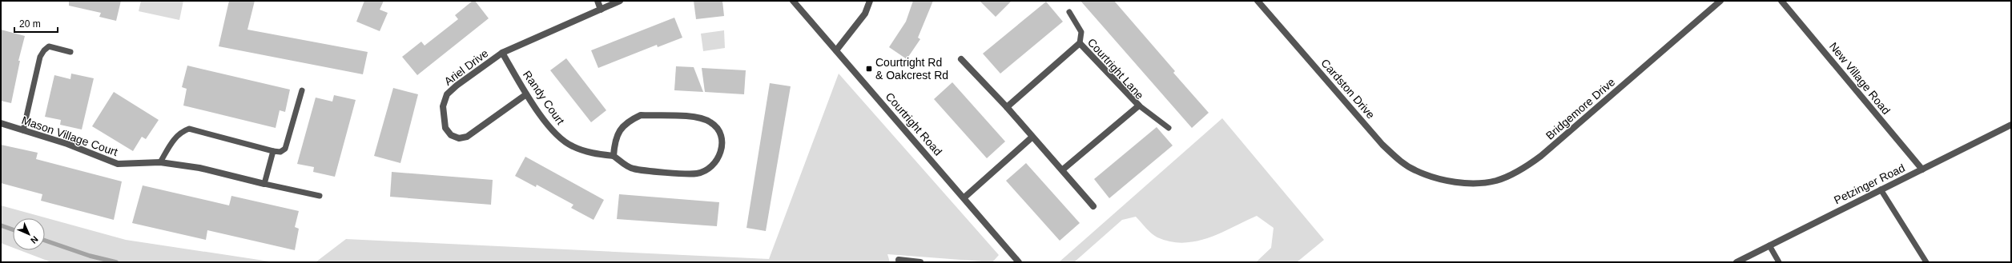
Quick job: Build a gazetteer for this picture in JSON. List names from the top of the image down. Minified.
{"streets":{"street":["Ariel Drive","Courtright Lane","New Village Road","Cardston Drive","Randy Court","Bridgemore Drive","Courtright Road","Mason Village Court","Petzinger Road"]},"crossings":[["Ariel Drive","Randy Court"],["New Village Road","Petzinger Road"],["Cardston Drive","Bridgemore Drive"]],"places":{"transit":["Courtright Rd & Oakcrest Rd"]},"scale_bar":"20 m","north":"bottom right"}
